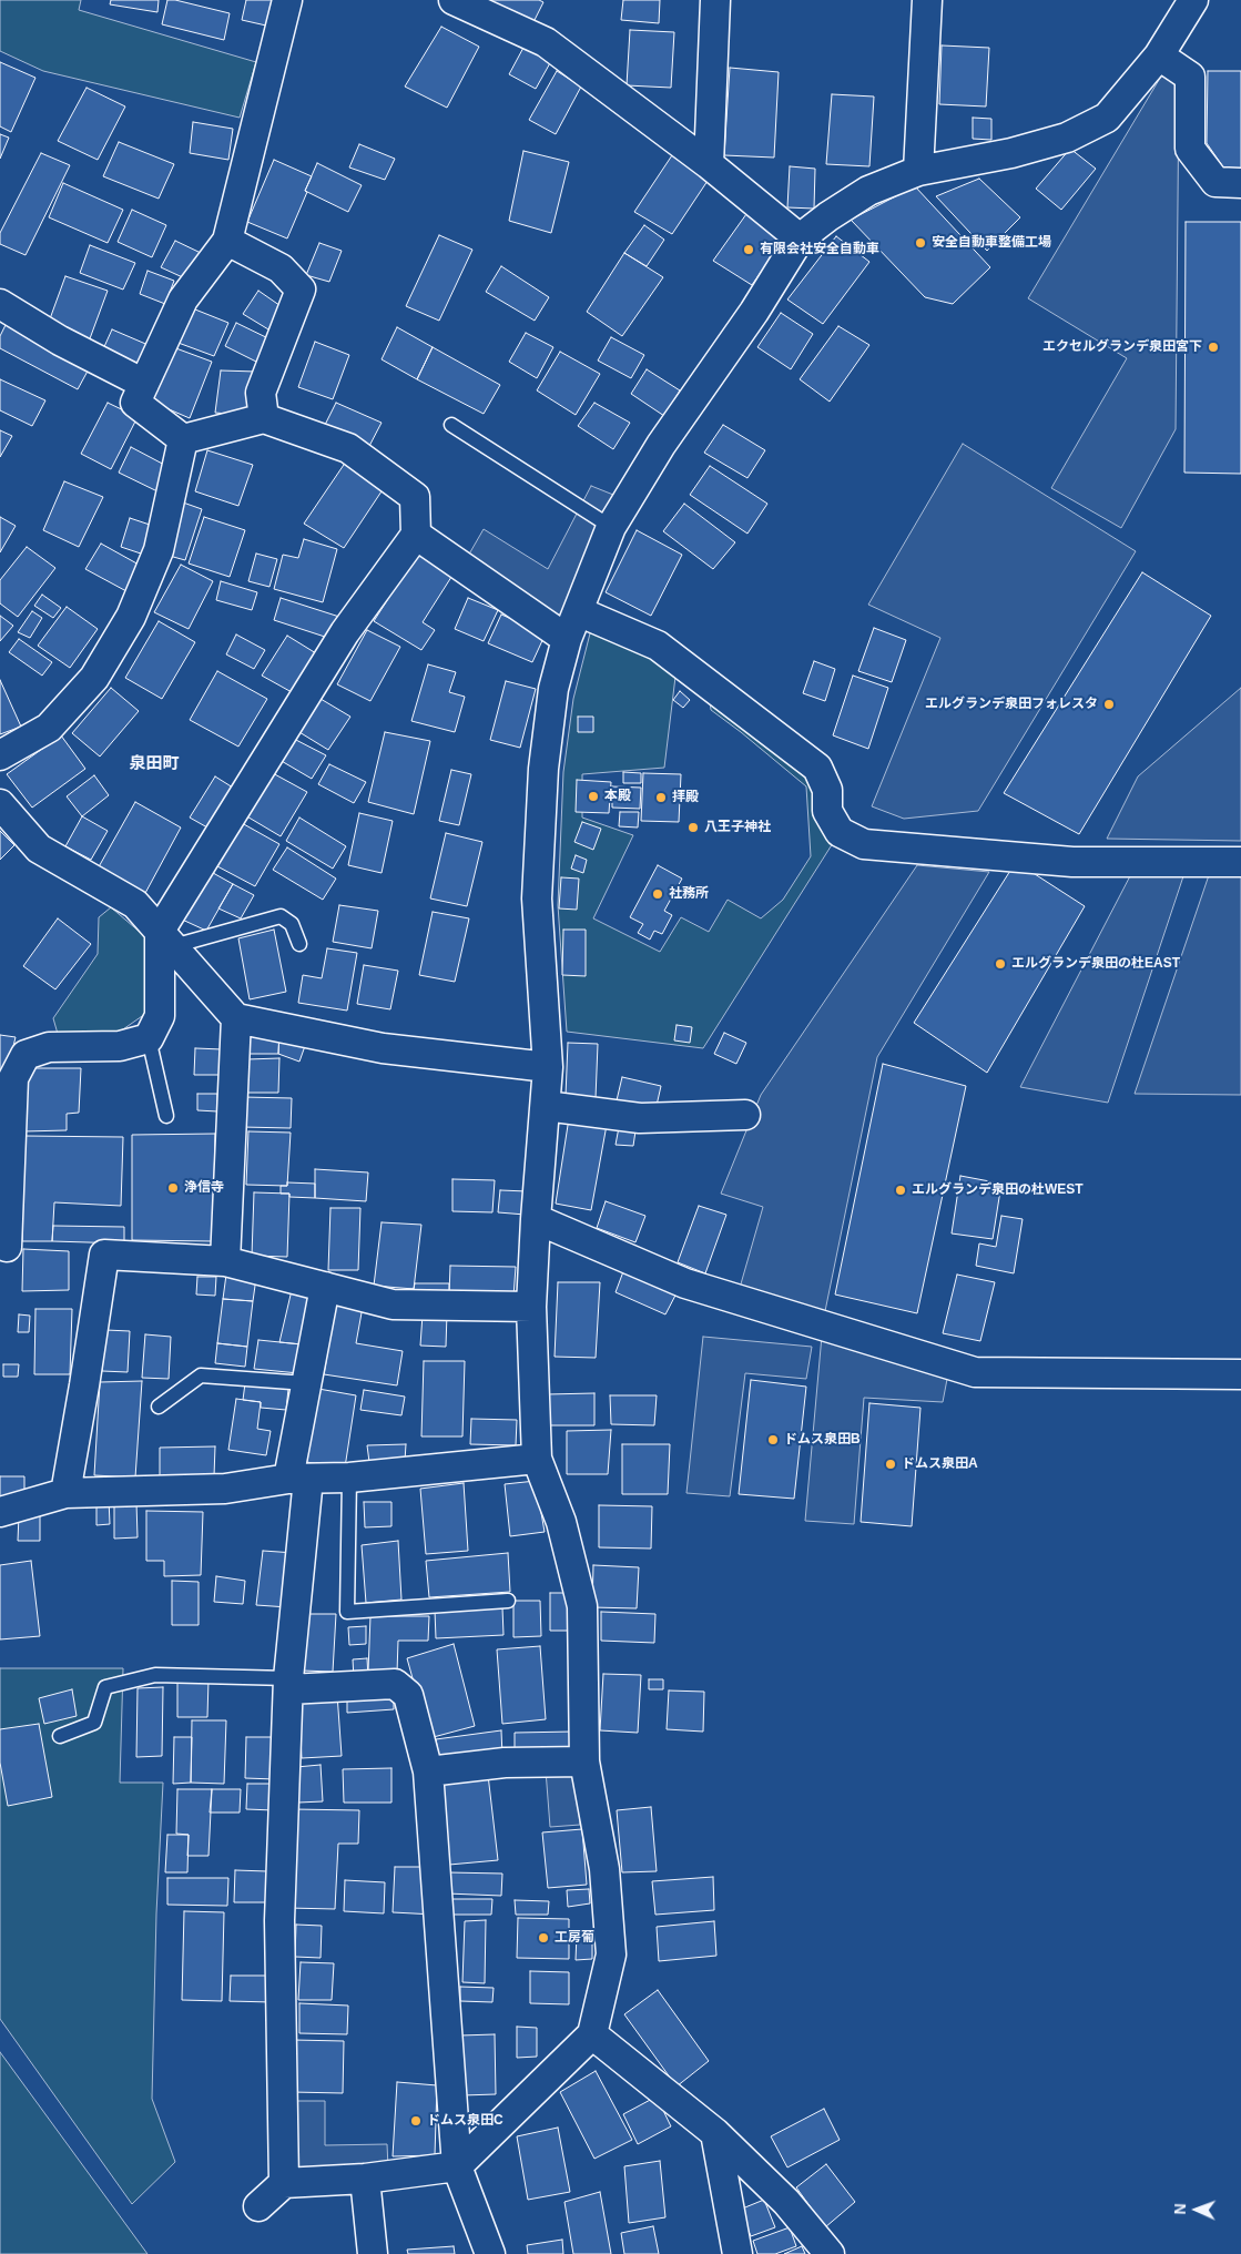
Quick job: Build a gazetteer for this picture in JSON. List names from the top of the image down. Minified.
{"districts":["泉田町"],"places":["安全自動車整備工場","有限会社安全自動車","エクセルグランデ泉田宮下","エルグランデ泉田フォレスタ","本殿","拝殿","八王子神社","社務所","エルグランデ泉田の杜EAST","浄信寺","エルグランデ泉田の杜WEST","ドムス泉田B","ドムス泉田A","工房葡","ドムス泉田C"],"north":"left"}
